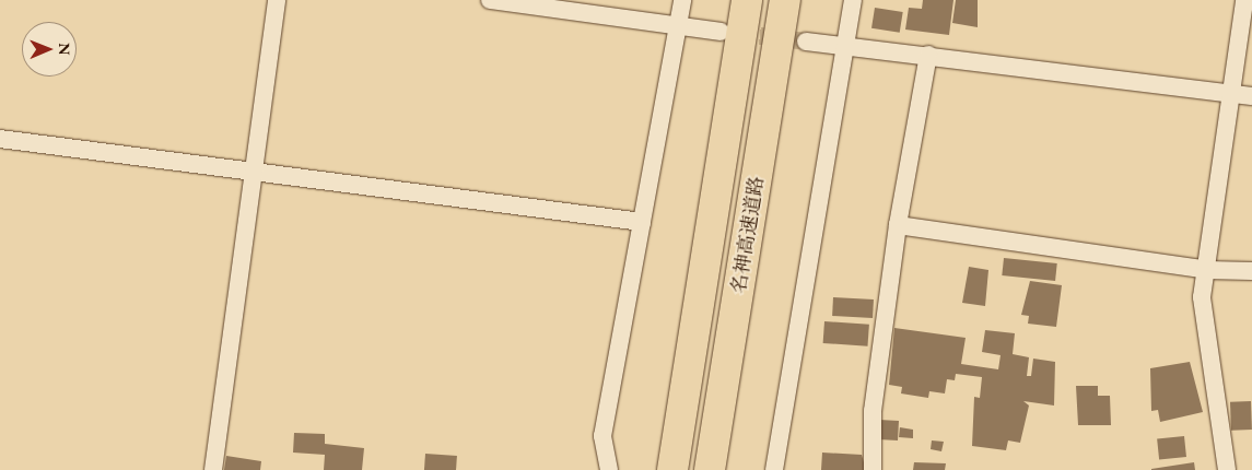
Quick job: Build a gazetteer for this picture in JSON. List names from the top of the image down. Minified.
{"streets":{"highway":["名神高速道路"]},"north":"right"}
